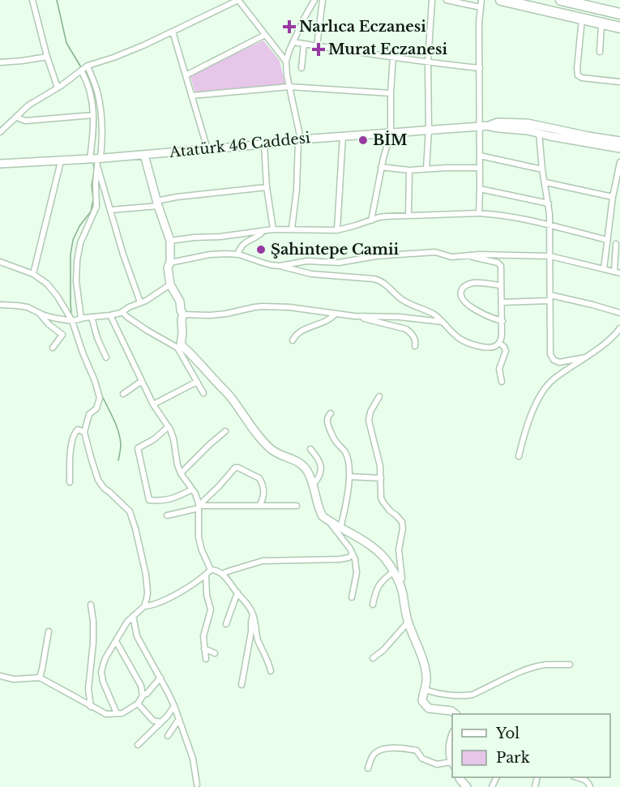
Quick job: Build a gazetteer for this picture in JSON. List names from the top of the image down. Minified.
{"streets":{"street":["Atatürk 46 Caddesi"]},"places":{"health":["Narlıca Eczanesi","Murat Eczanesi"],"other":["BİM","Şahintepe Camii"]},"legend":["Yol","Park"]}
